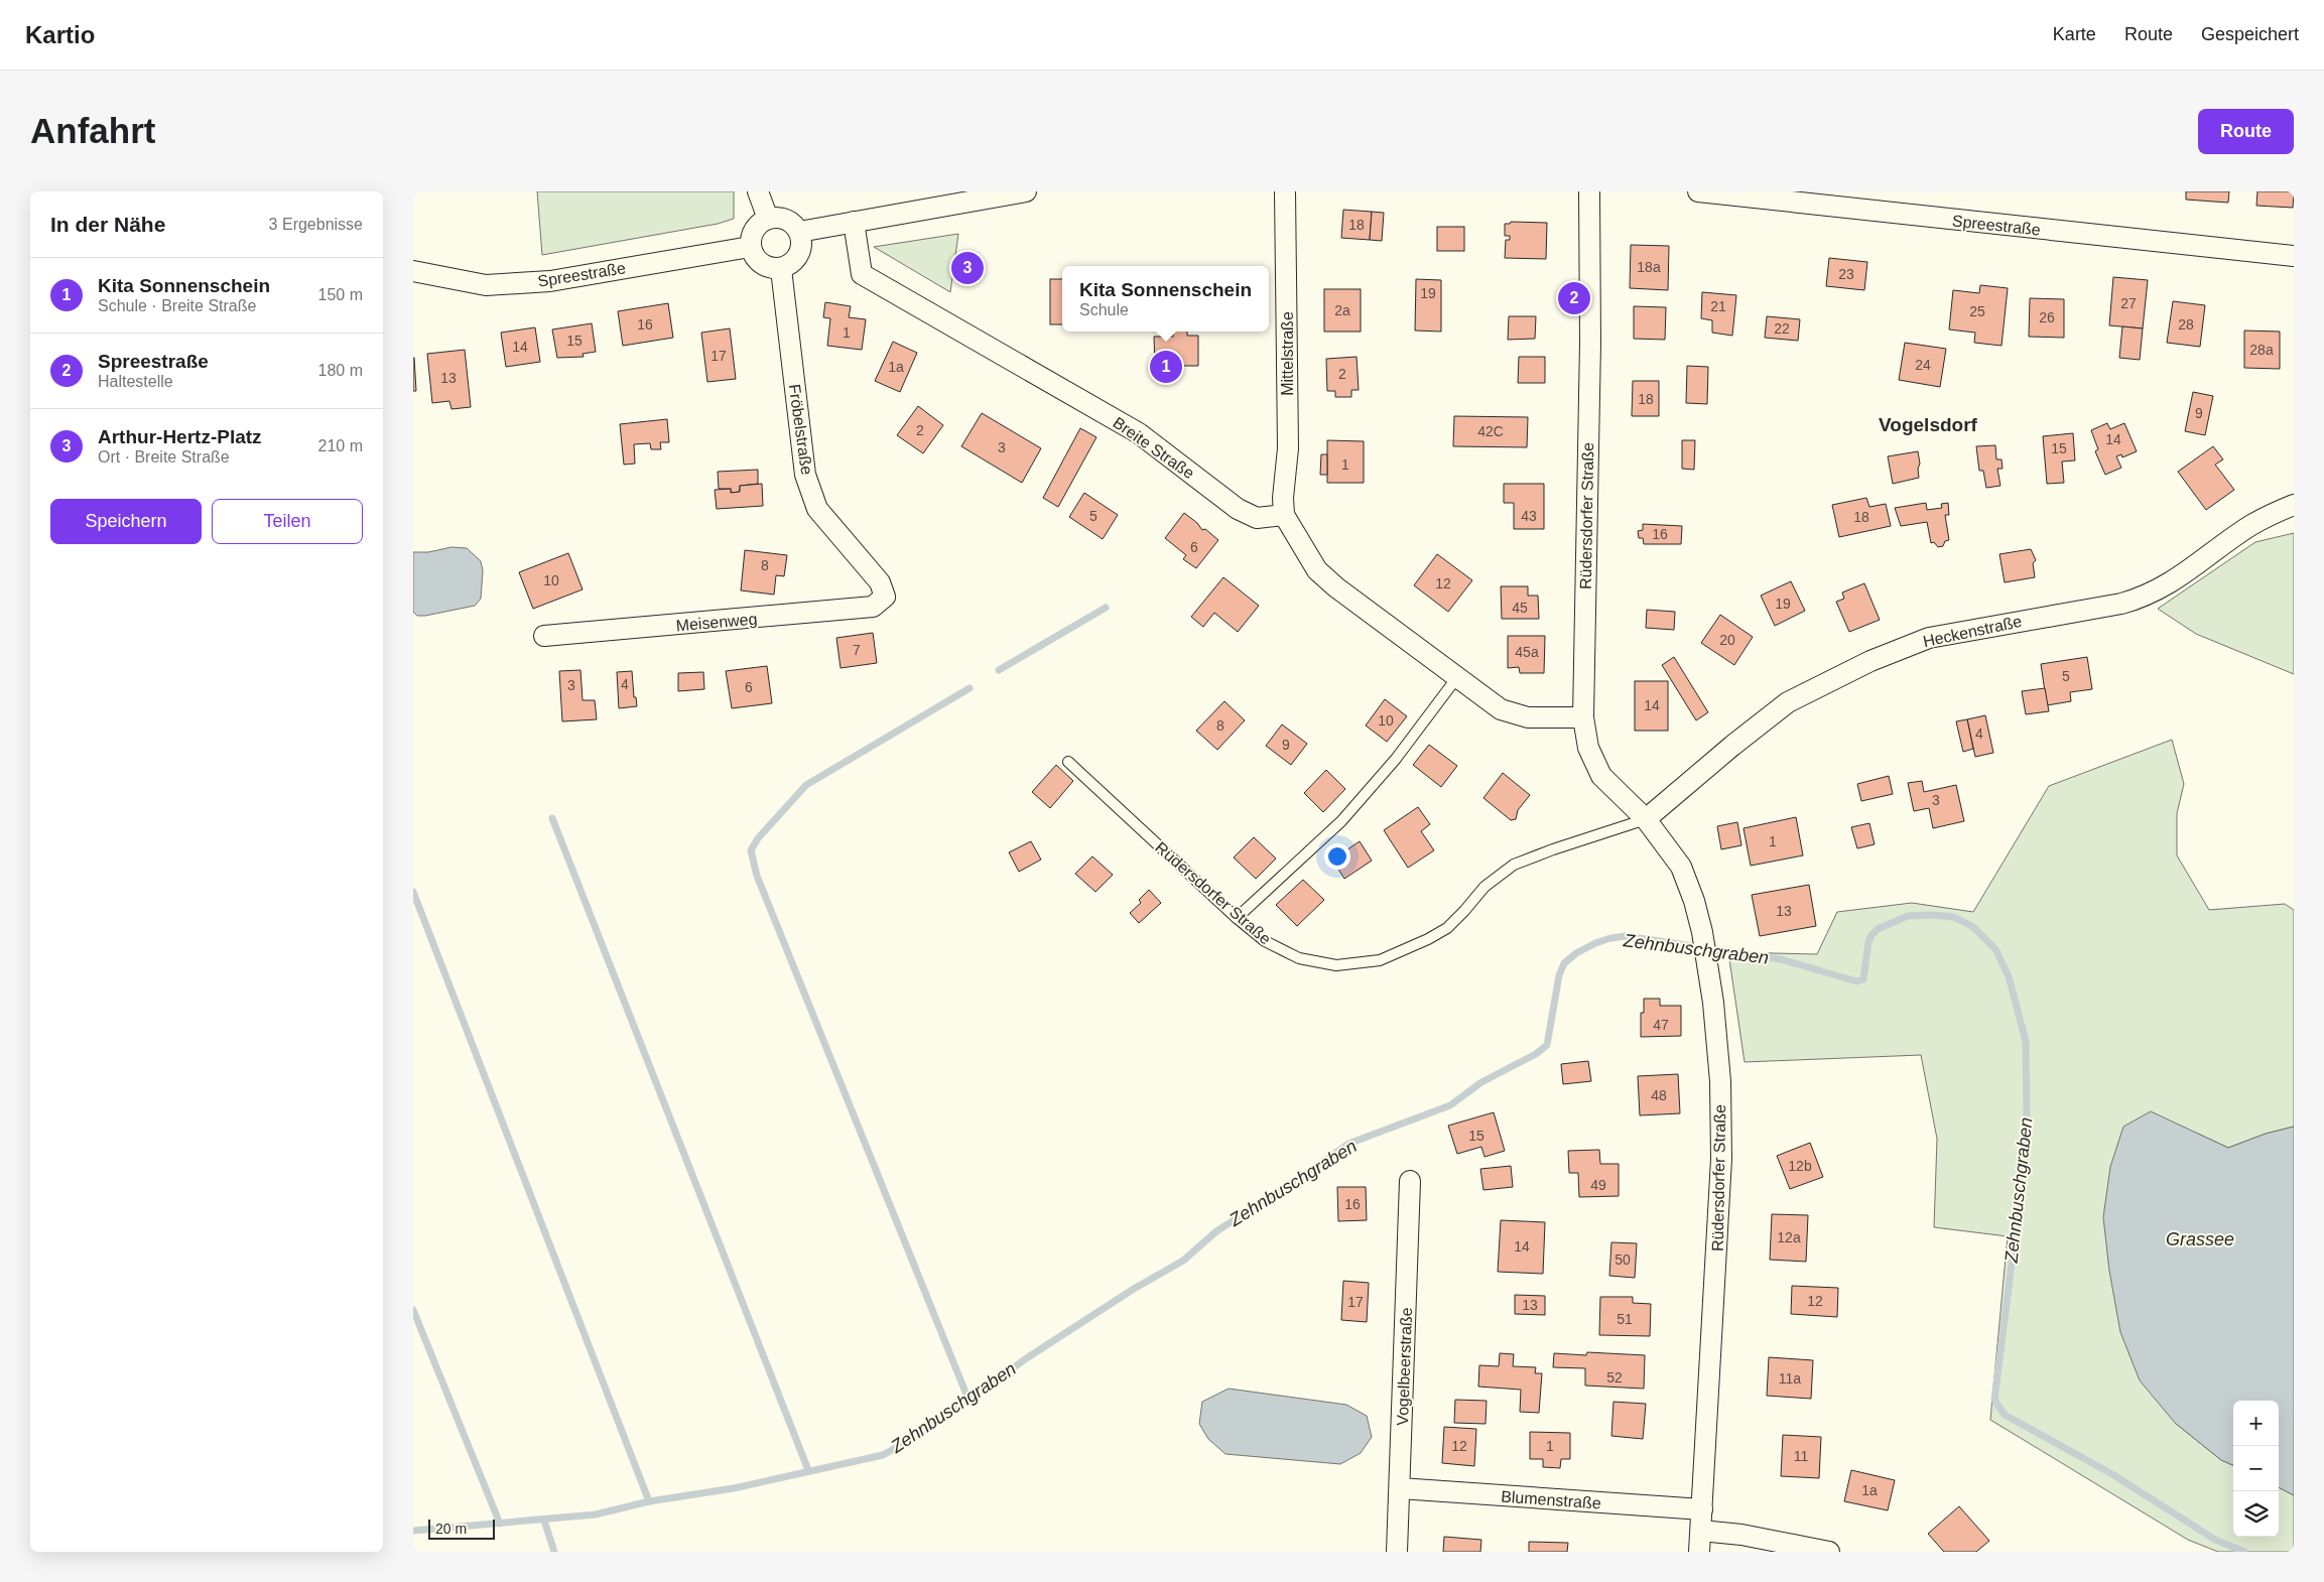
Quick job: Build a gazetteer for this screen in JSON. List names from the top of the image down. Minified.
{"streets":{"street":["Spreestraße","Mittelstraße","Fröbelstraße","Breite Straße","Rüdersdorfer Straße","Meisenweg","Heckenstraße","Vogelbeerstraße","Blumenstraße"]},"crossings":[["Spreestraße","Fröbelstraße"],["Mittelstraße","Breite Straße"],["Fröbelstraße","Meisenweg"],["Rüdersdorfer Straße","Heckenstraße"],["Rüdersdorfer Straße","Blumenstraße"],["Vogelbeerstraße","Blumenstraße"]],"districts":["Vogelsdorf"],"water":["Zehnbuschgraben","Grassee"],"house_numbers":["18","18a","23","19","27","21","2a","25","26","16","28","22","1","15","14","28a","17","24","1a","2","13","18","9","2","42C","14","3","15","1","5","43","18","16","6","8","10","12","19","45","20","7","45a","5","4","3","6","14","10","8","4","9","3","1","13","47","48","15","12b","49","16","12a","14","50","12","17","13","51","52","11a","12","1","11","1a"],"scale_bar":"20 m","page":{"header":"Kartio","nav":["Karte","Route","Gespeichert"],"buttons":["Route",["Speichern","Teilen"]],"title":"Anfahrt","heading":["In der Nähe","3 Ergebnisse"],"pins":["3","2","1"],"list":[{"mark":"1","name":"Kita Sonnenschein","note":"Schule · Breite Straße","value":"150 m"},{"mark":"2","name":"Spreestraße","note":"Haltestelle","value":"180 m"},{"mark":"3","name":"Arthur-Hertz-Platz","note":"Ort · Breite Straße","value":"210 m"}],"popup":["Kita Sonnenschein","Schule"],"map_buttons":["+","−"],"scale":"20 m"}}
